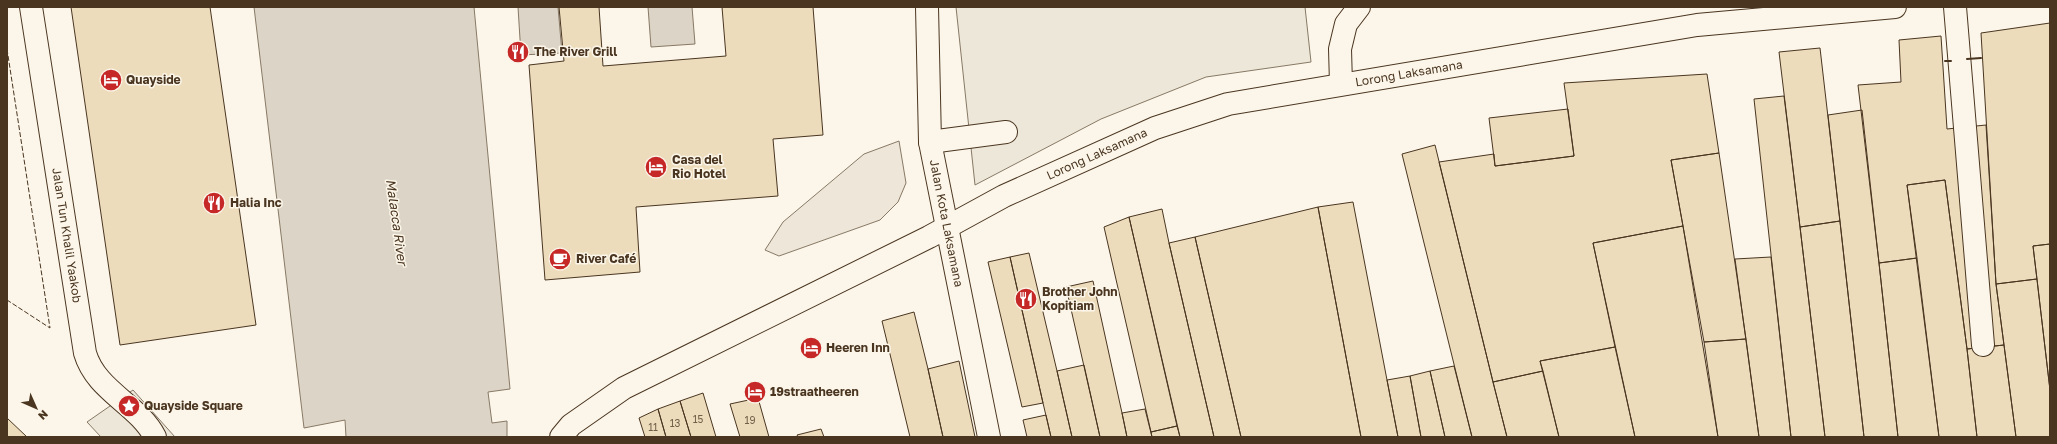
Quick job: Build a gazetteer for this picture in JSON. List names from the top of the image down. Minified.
{"streets":{"street":["Lorong Laksamana","Jalan Kota Laksamana","Jalan Tun Khalil Yaakob"]},"crossings":[["Lorong Laksamana","Jalan Kota Laksamana"]],"water":["Malacca River"],"places":{"restaurant":["The River Grill","Halia Inc","Brother John Kopitiam"],"hotel":["Quayside","Casa del Rio Hotel","Heeren Inn","19straatheeren"],"cafe":["River Café"],"place":["Quayside Square"]},"house_numbers":["15","19","13","11"],"north":"bottom right"}
